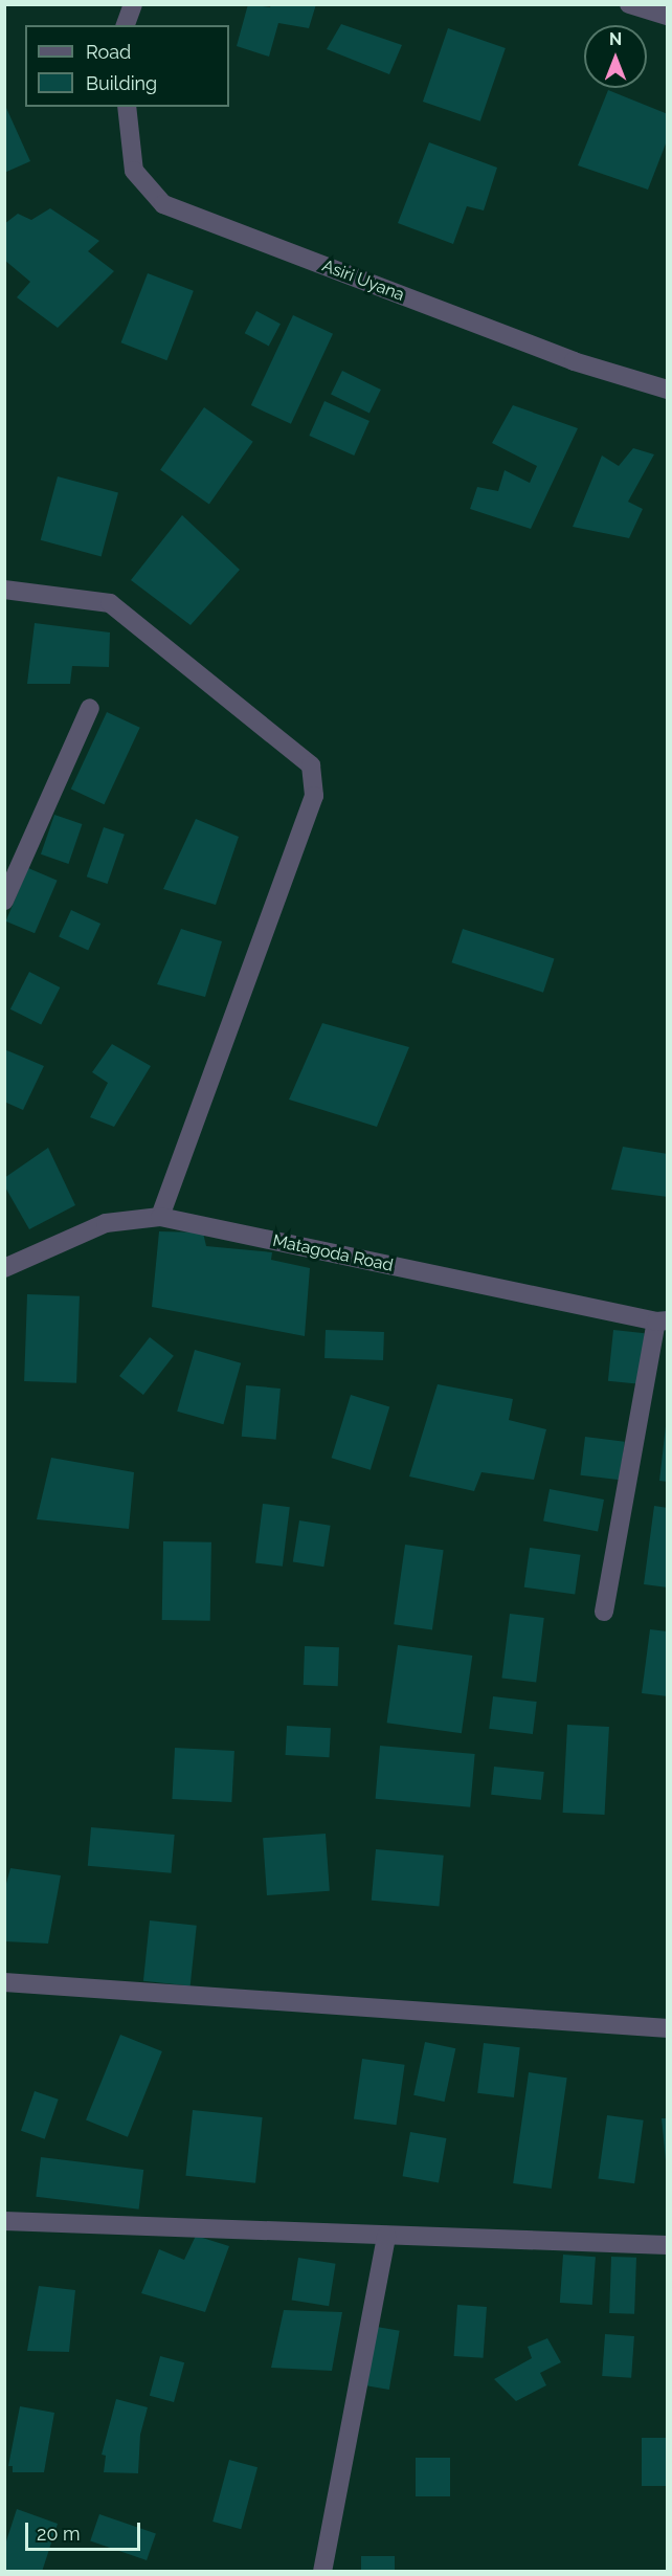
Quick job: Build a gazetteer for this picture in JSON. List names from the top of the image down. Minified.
{"streets":{"street":["Asiri Uyana","Matagoda Road"]},"legend":["Road","Building"],"scale_bar":"20 m","north":"top"}
